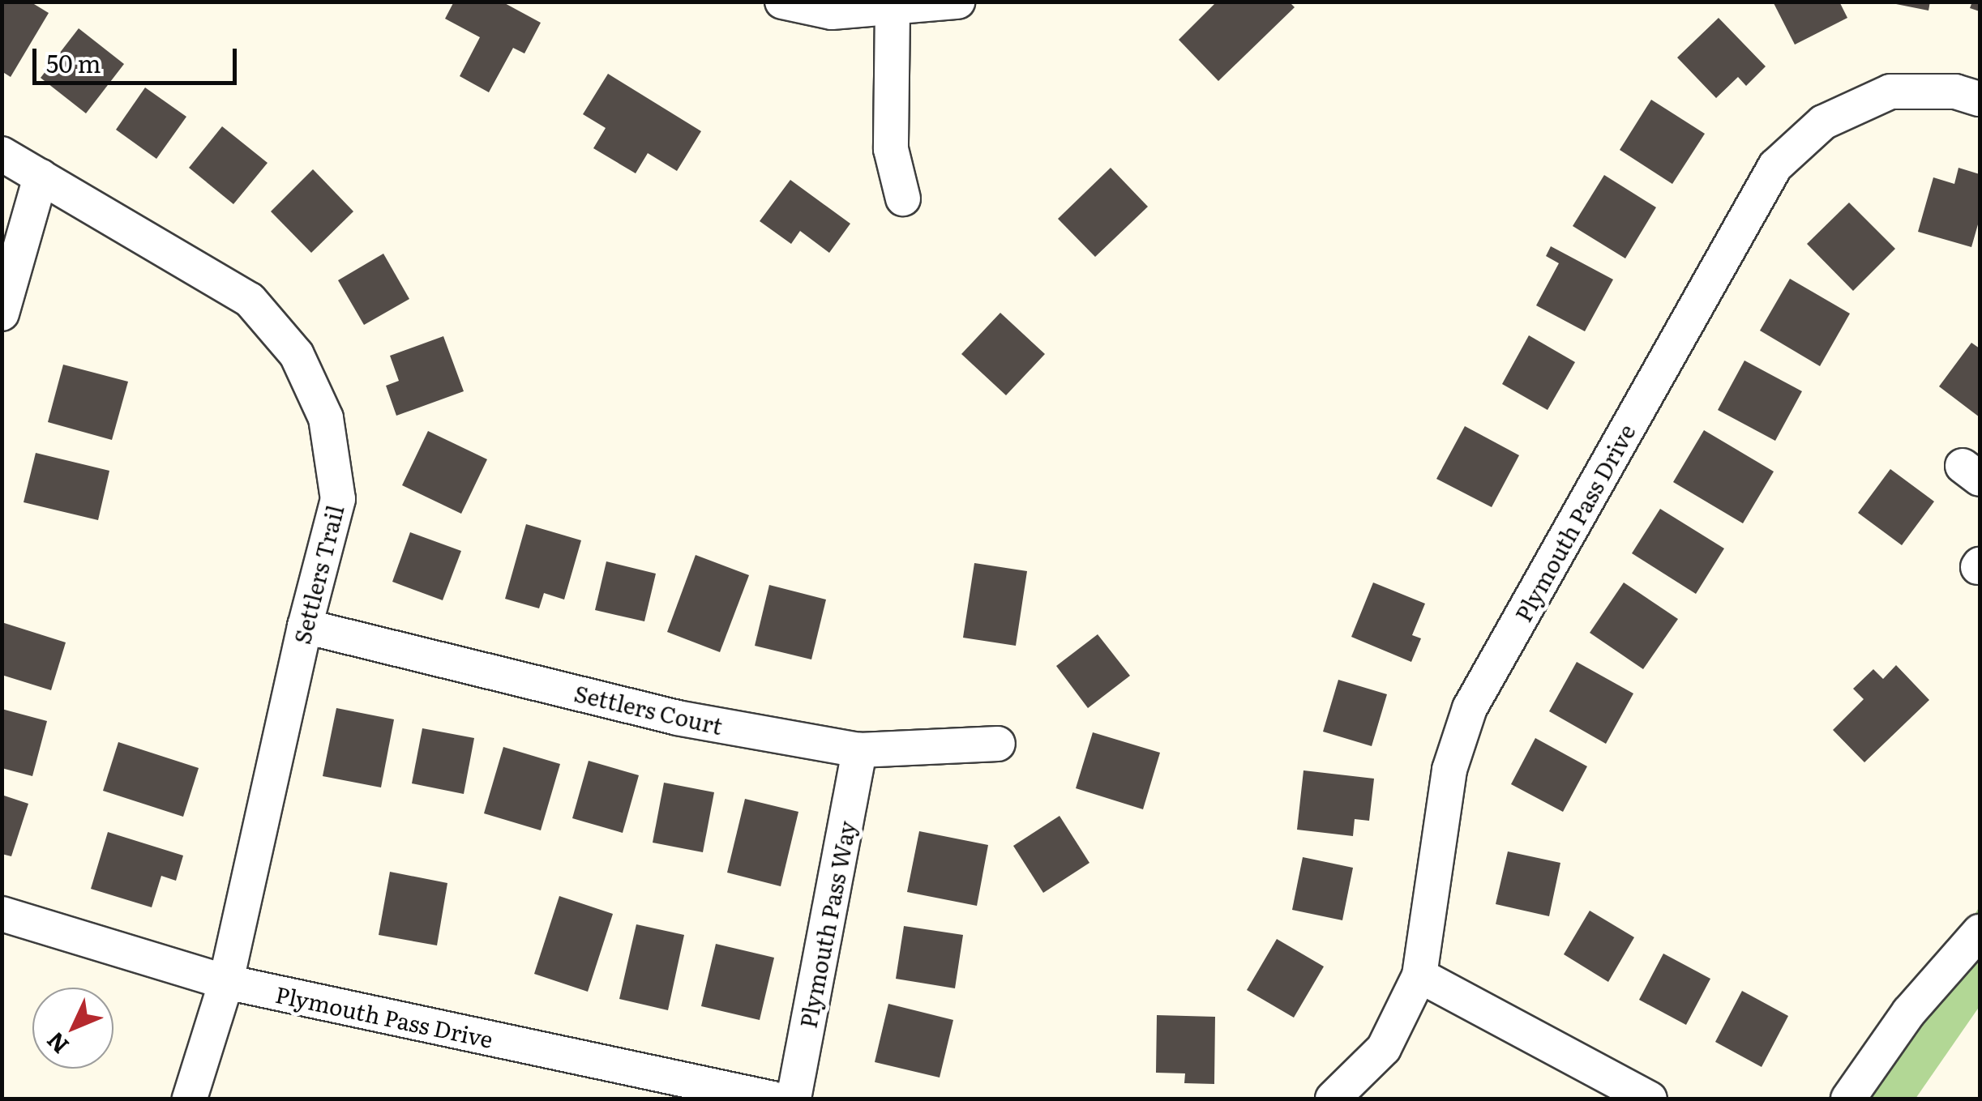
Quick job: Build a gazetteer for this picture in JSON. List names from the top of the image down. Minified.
{"streets":{"street":["Plymouth Pass Drive","Settlers Trail","Settlers Court","Plymouth Pass Way"]},"crossings":[["Plymouth Pass Drive","Settlers Trail"],["Settlers Trail","Settlers Court"],["Settlers Court","Plymouth Pass Way"]],"scale_bar":"50 m","north":"bottom left"}
